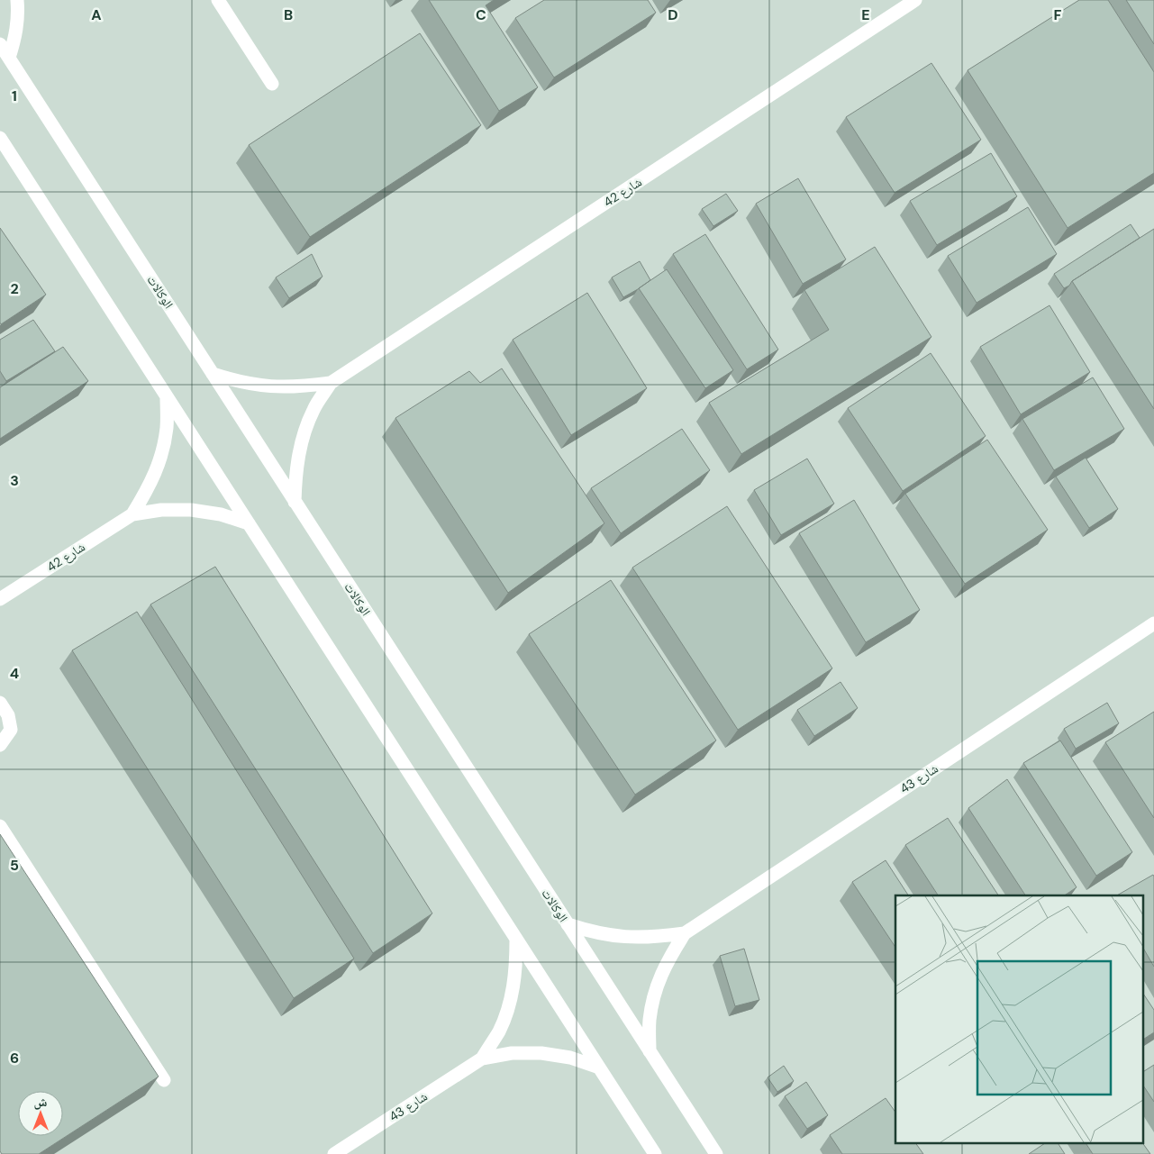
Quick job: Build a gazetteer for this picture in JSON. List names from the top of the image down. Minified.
{"streets":{"street":["شارع 42","الوكالات","شارع 43"]},"crossings":[["شارع 42","الوكالات"],["الوكالات","شارع 43"]],"north":"top","grid":{"columns":["A","B","C","D","E","F"],"rows":["1","2","3","4","5","6"]}}
